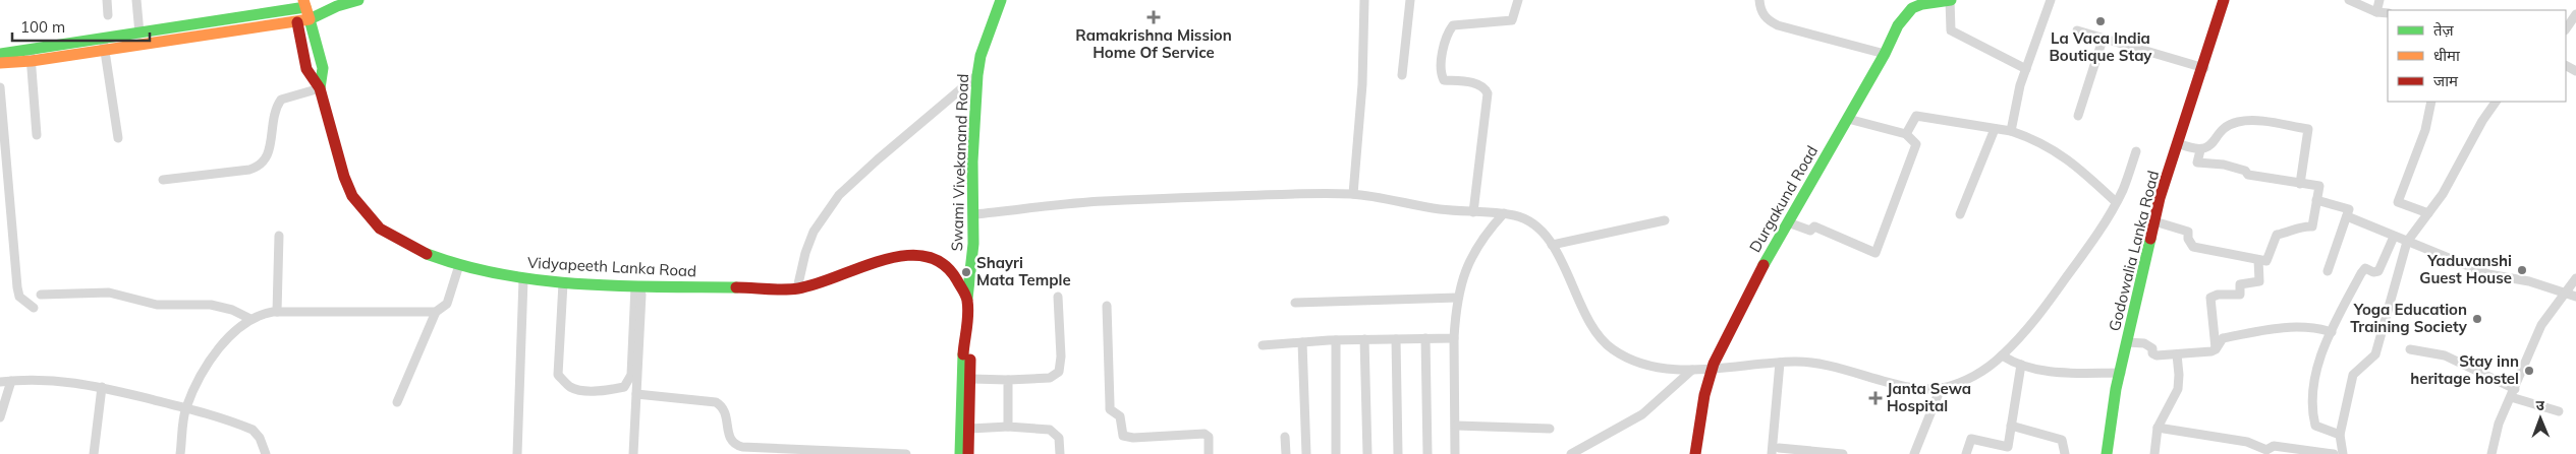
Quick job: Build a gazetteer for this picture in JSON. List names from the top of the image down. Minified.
{"streets":{"street":["Swami Vivekanand Road","Durgakund Road","Godowalia Lanka Road","Vidyapeeth Lanka Road"]},"crossings":[["Swami Vivekanand Road","Vidyapeeth Lanka Road"]],"places":{"health":["Ramakrishna Mission Home Of Service","Janta Sewa Hospital"],"other":["La Vaca India Boutique Stay","Yaduvanshi Guest House","Shayri Mata Temple","Yoga Education Training Society","Stay inn heritage hostel"]},"legend":["तेज़","धीमा","जाम"],"scale_bar":"100 m","north":"top"}
